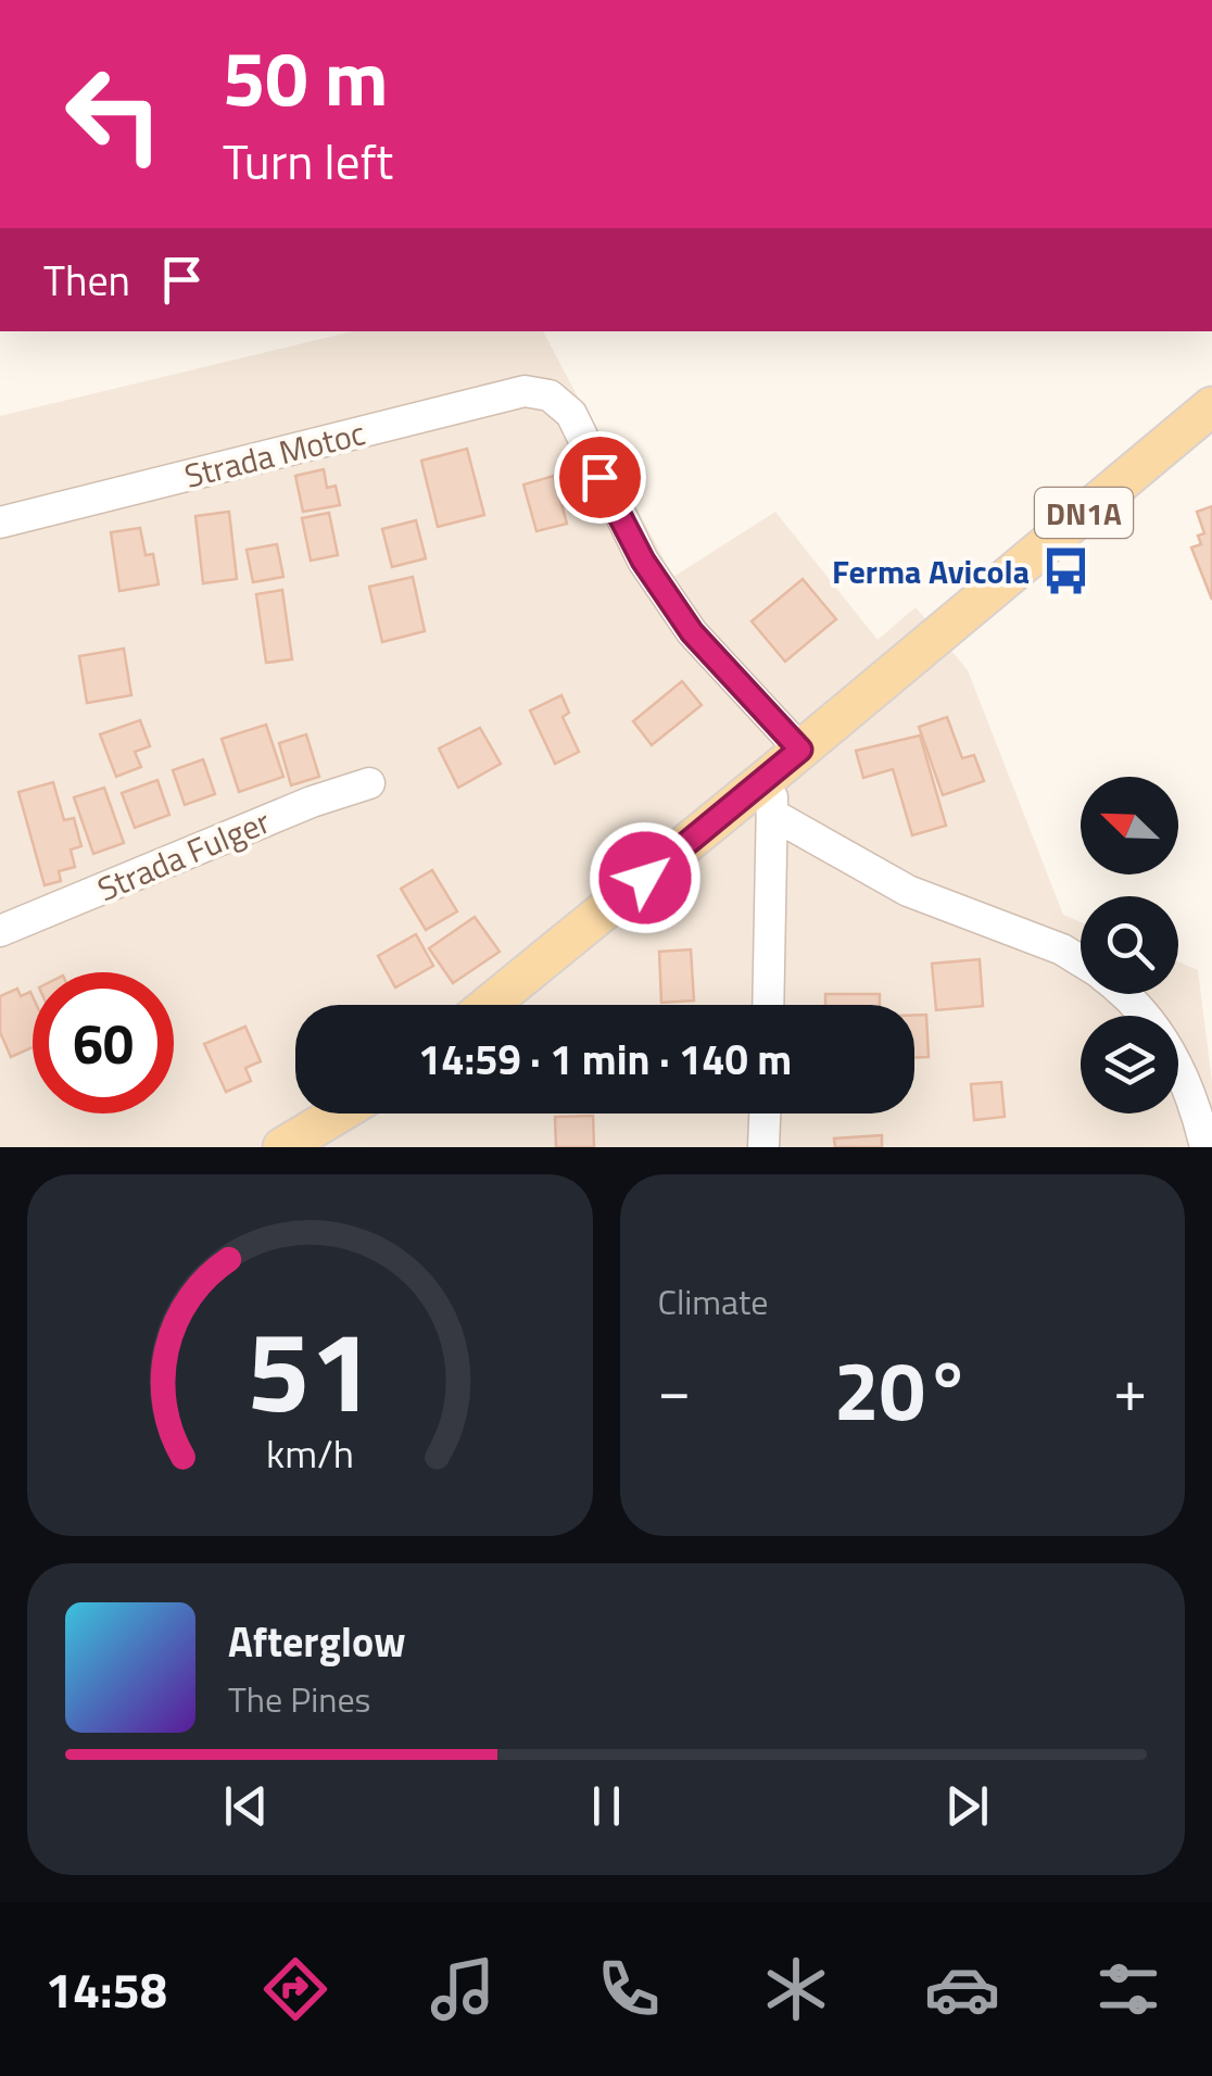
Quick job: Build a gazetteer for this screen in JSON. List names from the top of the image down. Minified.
{"streets":{"main road":["DN1A"],"street":["Strada Motoc","Strada Fulger"]},"crossings":[["Strada Motoc","DN1A"]],"places":{"bus stop":["Ferma Avicola"]},"north":"top left","page":{"turn":["50 m","Turn left"],"then":"Then","limit":"60","trip":"14:59 · 1 min · 140 m","tile":"Climate","heat":["−","20°","+"],"song":["Afterglow","The Pines"],"tabs":"14:58","gauge":["51","km/h"]}}
